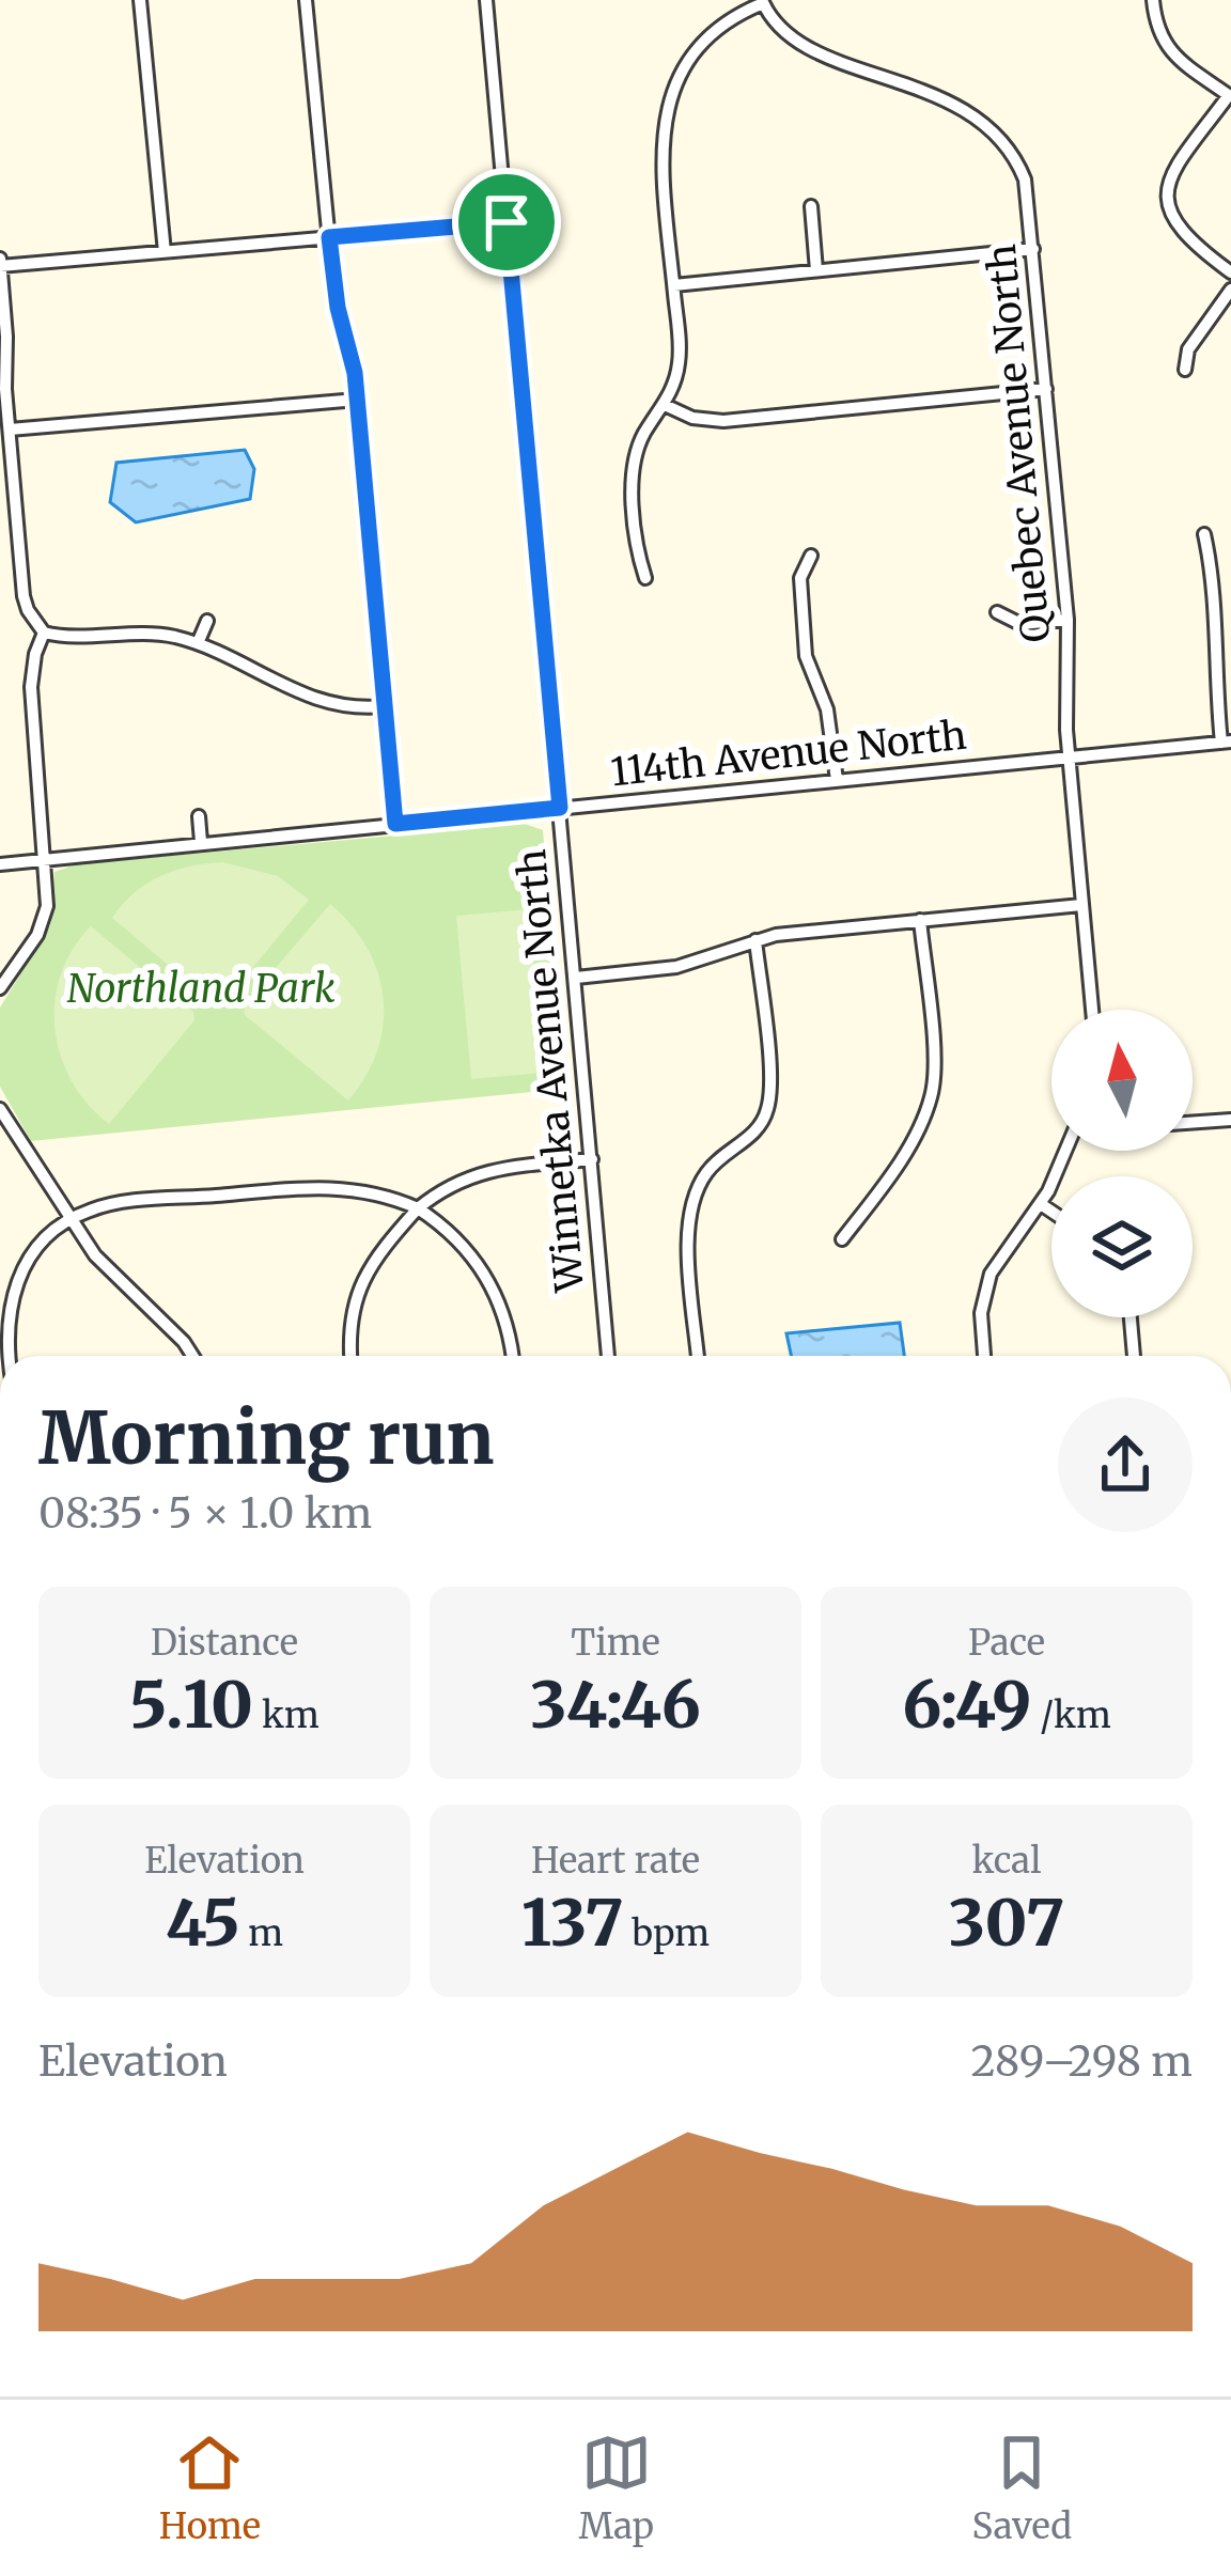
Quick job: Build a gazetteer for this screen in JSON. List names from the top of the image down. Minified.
{"streets":{"street":["Quebec Avenue North","114th Avenue North","Winnetka Avenue North"]},"crossings":[["Quebec Avenue North","114th Avenue North"],["114th Avenue North","Winnetka Avenue North"]],"parks":["Northland Park"],"north":"top","page":{"heading":["Morning run","08:35 · 5 × 1.0 km"],"stats":[["Distance","5.10 km"],["Time","34:46"],["Pace","6:49 /km"],["Elevation","45 m"],["Heart rate","137 bpm"],["kcal","307"]],"chart":["Elevation","289–298 m"],"tabs":["Home","Map","Saved"]}}
